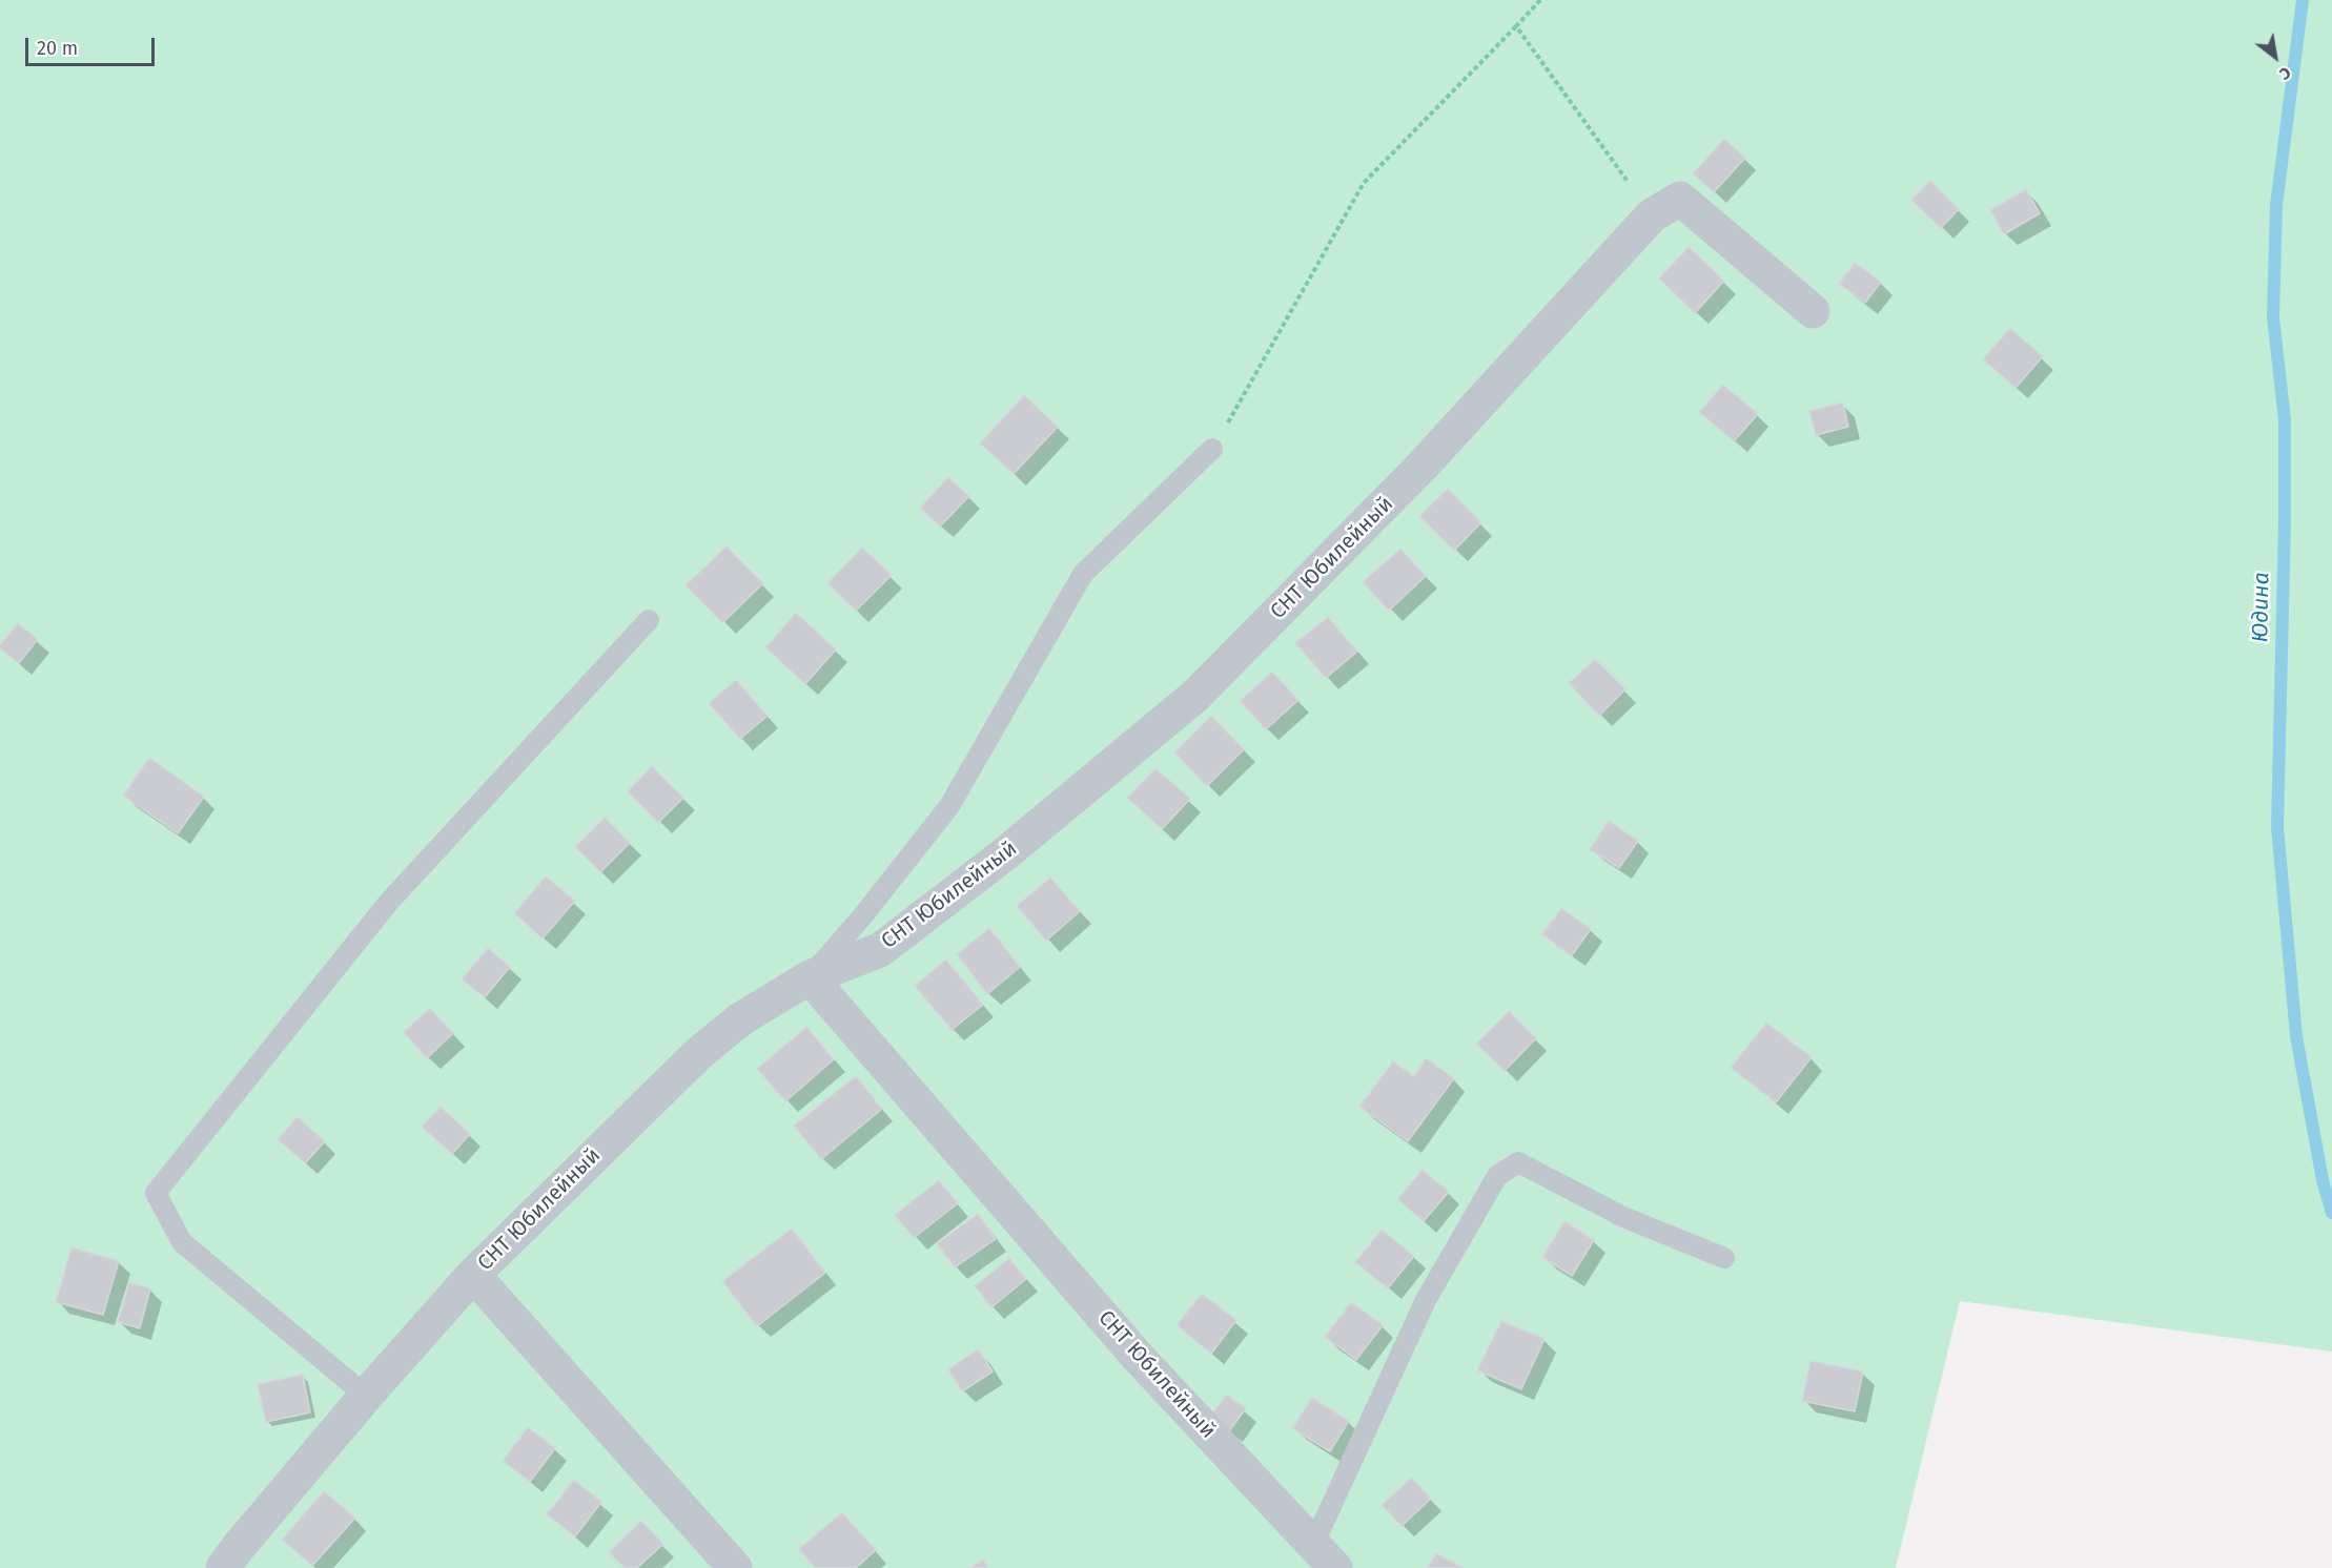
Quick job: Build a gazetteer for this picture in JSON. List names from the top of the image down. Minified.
{"streets":{"street":["СНТ Юбилейный"]},"water":["Юдина"],"scale_bar":"20 m","north":"bottom right"}
